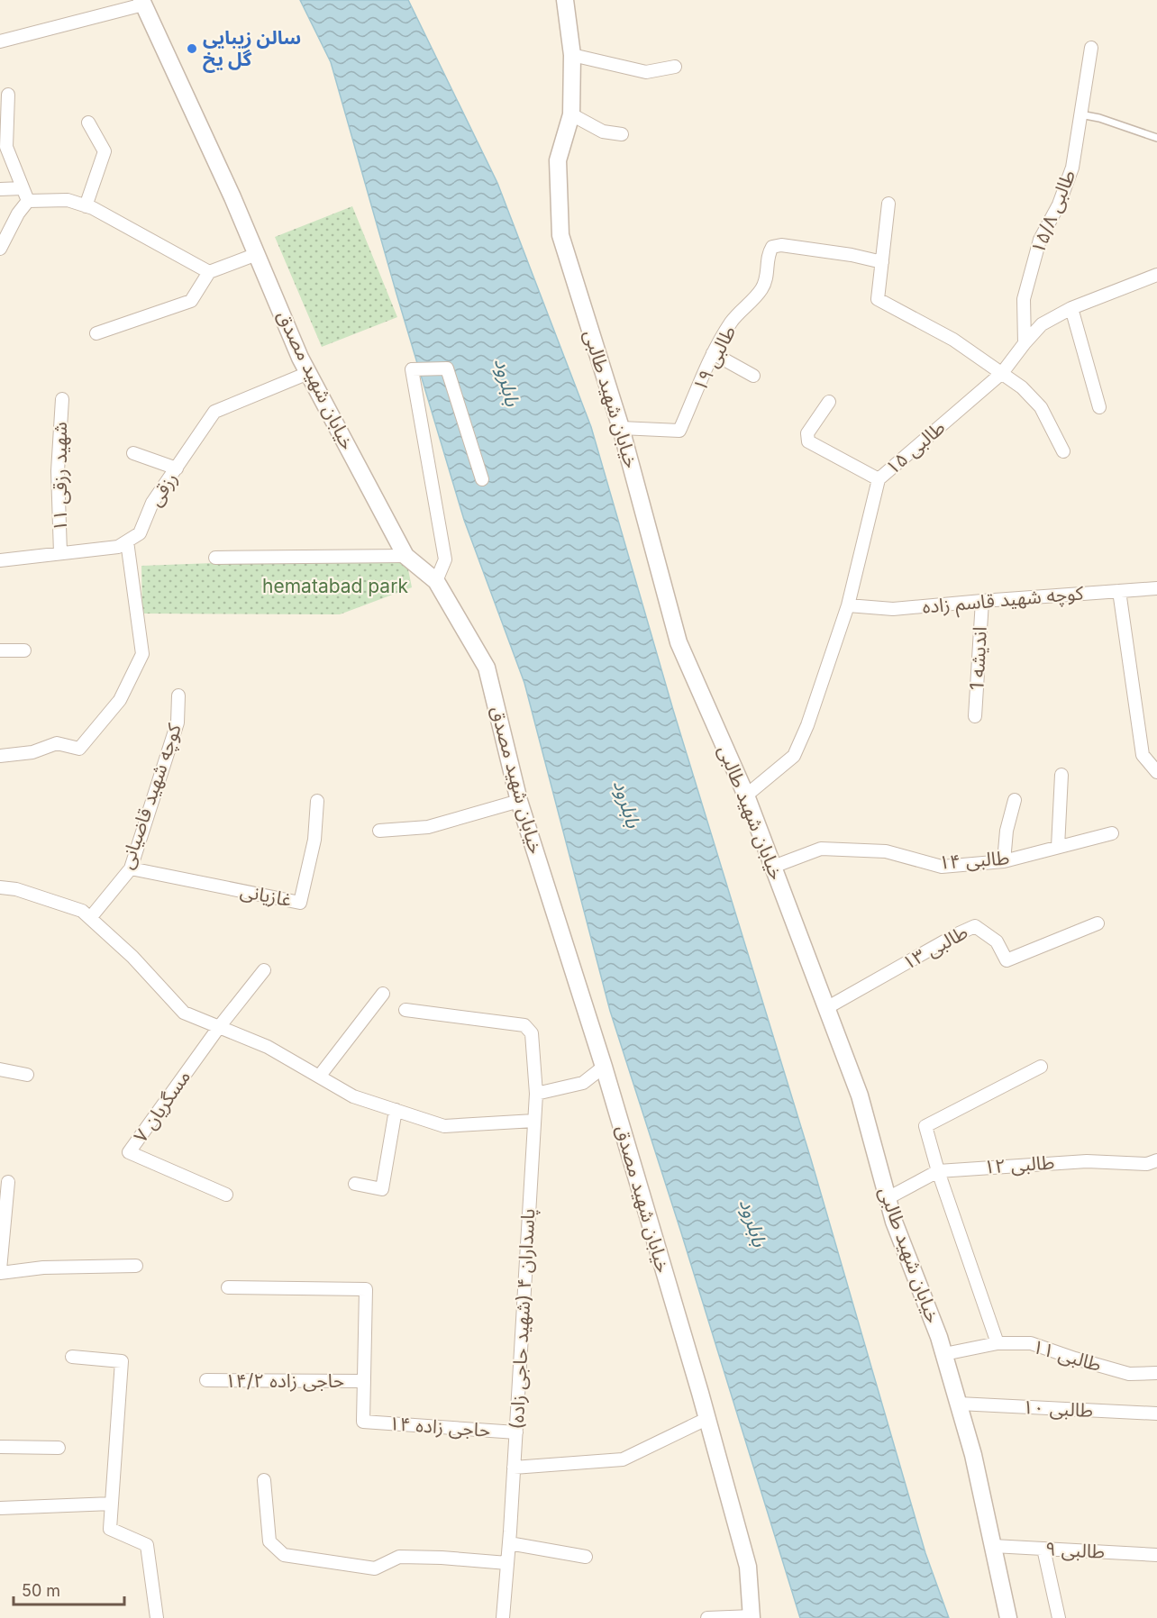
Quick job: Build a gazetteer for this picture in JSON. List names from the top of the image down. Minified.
{"streets":{"street":["طالبی ۱۵/۸","طالبی ۱۹","خیابان شهید مصدق","خیابان شهید طالبی","طالبی ۱۵","شهید رزقی ۱۱","رزقی","کوچه شهید قاسم زاده","اندیشه 1","کوچه شهید قاضیانی","طالبی ۱۴","غازیانی","طالبی ۱۳","مسگریان ۷","طالبی ۱۲","پاسداران ۴ (شهید حاجی زاده)","طالبی ۱۱","حاجی زاده ۱۴/۲","طالبی ۱۰","حاجی زاده ۱۴","طالبی ۹"]},"crossings":[["طالبی ۱۵/۸","طالبی ۱۵"],["طالبی ۱۹","خیابان شهید طالبی"],["خیابان شهید مصدق","رزقی"],["خیابان شهید طالبی","طالبی ۱۵"],["خیابان شهید طالبی","طالبی ۱۴"],["خیابان شهید طالبی","طالبی ۱۳"],["خیابان شهید طالبی","طالبی ۱۲"],["خیابان شهید طالبی","طالبی ۱۱"],["خیابان شهید طالبی","طالبی ۱۰"],["خیابان شهید طالبی","طالبی ۹"],["طالبی ۱۵","کوچه شهید قاسم زاده"],["کوچه شهید قاسم زاده","اندیشه 1"],["کوچه شهید قاضیانی","غازیانی"],["پاسداران ۴ (شهید حاجی زاده)","حاجی زاده ۱۴"],["حاجی زاده ۱۴/۲","حاجی زاده ۱۴"]],"water":["بابلرود"],"parks":["hematabad park"],"places":["سالن زیبایی گل یخ"],"scale_bar":"50 m"}
